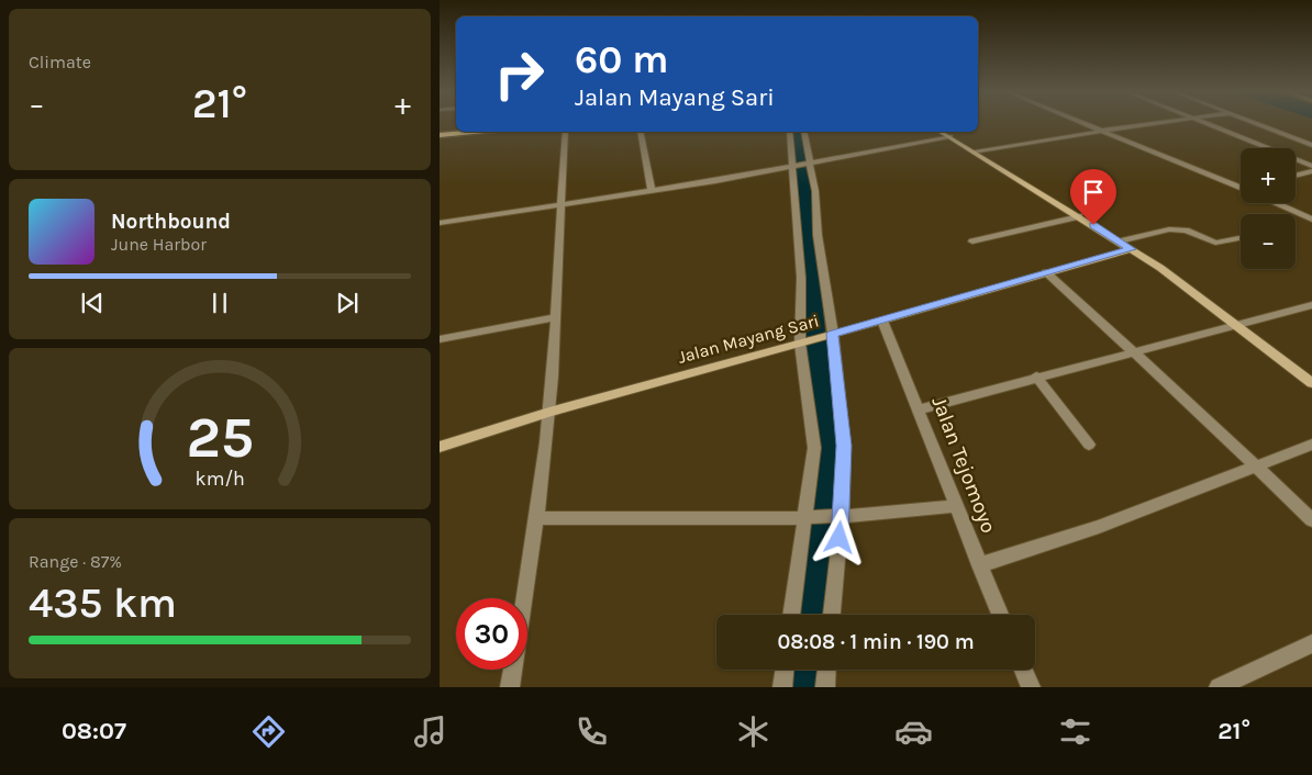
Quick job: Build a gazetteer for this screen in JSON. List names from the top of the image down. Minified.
{"streets":{"main road":["Jalan Mayang Sari"],"street":["Jalan Tejomoyo"]},"crossings":[["Jalan Mayang Sari","Jalan Tejomoyo"]],"page":{"tile":["Climate",["Range · 87%","435 km"]],"turn":["60 m","Jalan Mayang Sari"],"heat":["−","21°","+"],"map_buttons":["+","−"],"song":["Northbound","June Harbor"],"limit":"30","trip":"08:08 · 1 min · 190 m","tabs":["08:07","21°"],"gauge":["25","km/h"]}}
